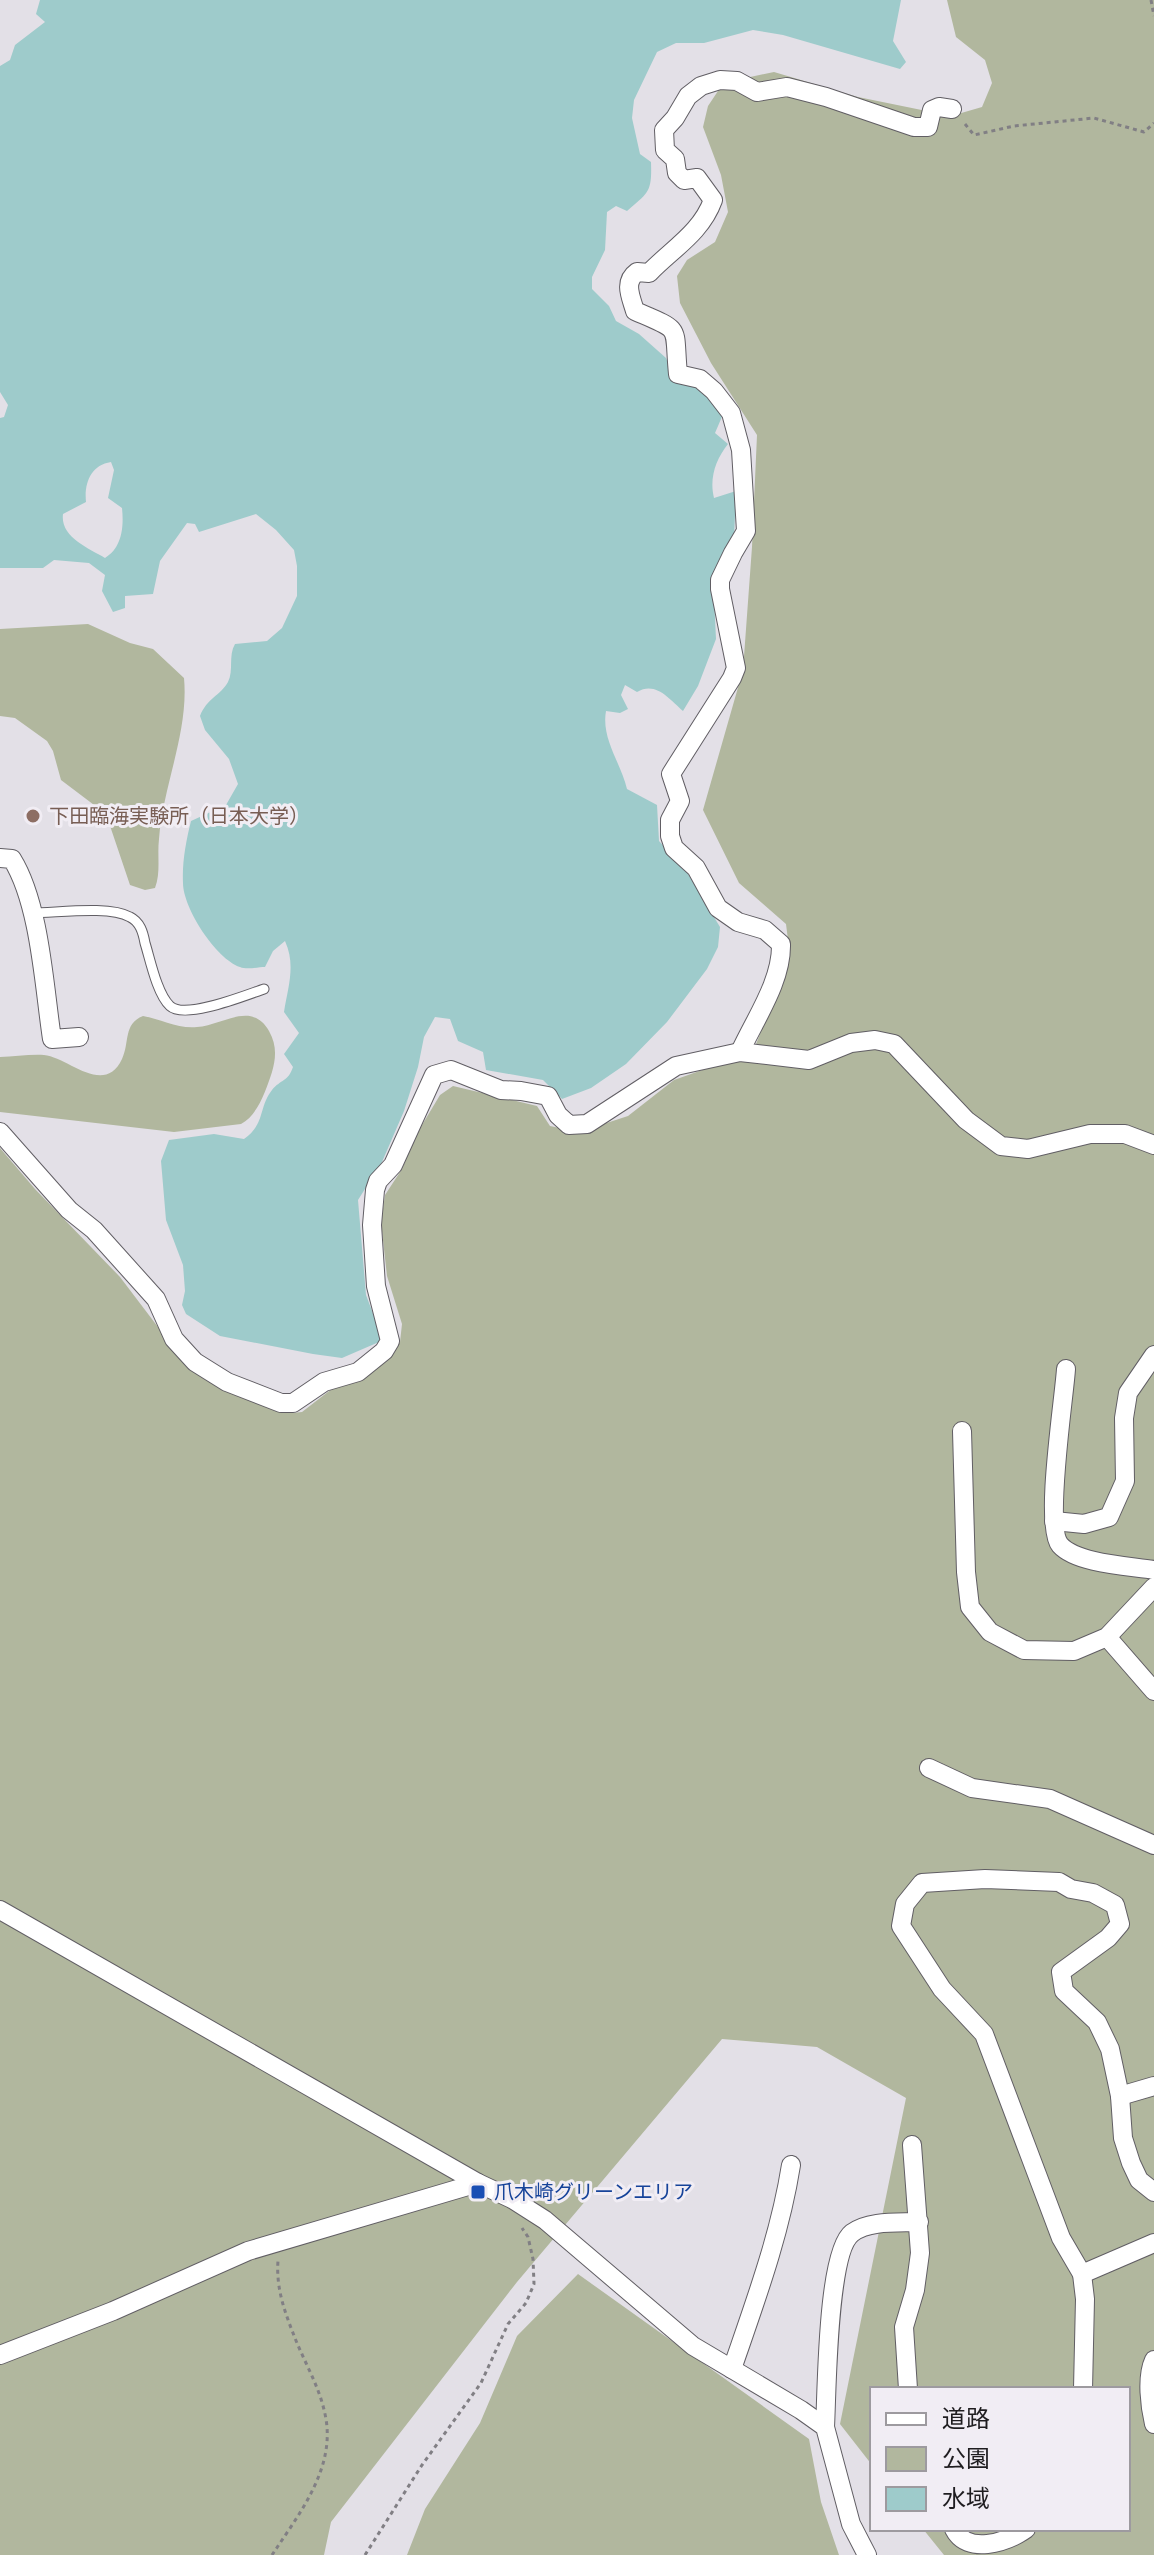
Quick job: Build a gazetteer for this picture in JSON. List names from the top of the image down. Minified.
{"places":{"other":["下田臨海実験所（日本大学）"],"transit":["爪木崎グリーンエリア"]},"legend":["道路","公園","水域"]}
